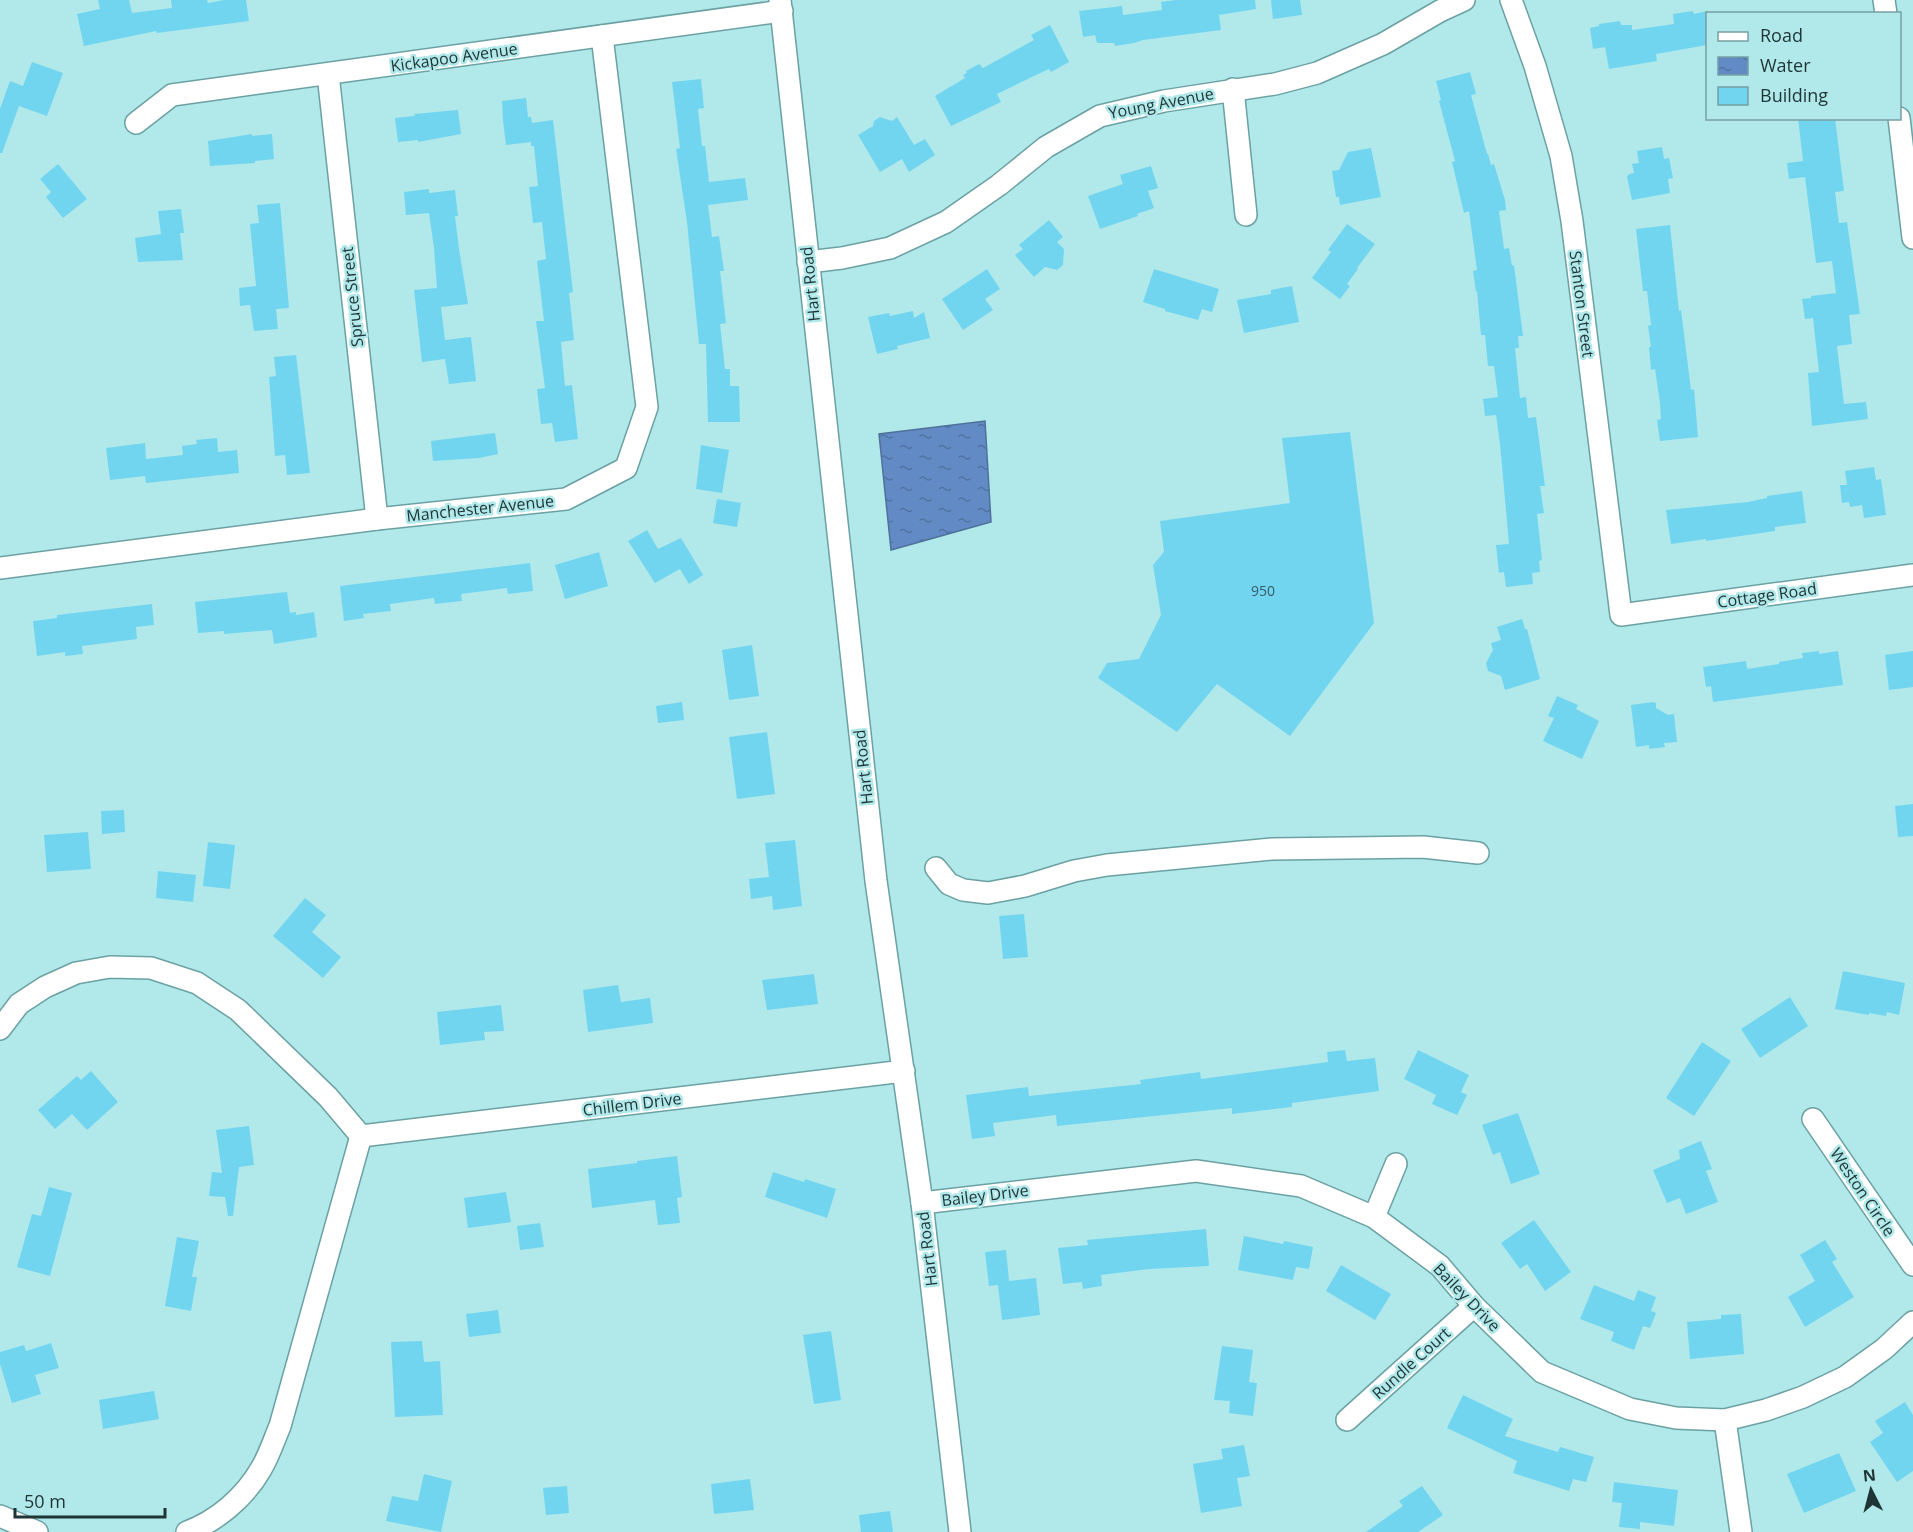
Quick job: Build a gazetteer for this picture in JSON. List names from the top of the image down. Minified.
{"streets":{"street":["Kickapoo Avenue","Young Avenue","Hart Road","Spruce Street","Stanton Street","Manchester Avenue","Cottage Road","Chillem Drive","Weston Circle","Bailey Drive","Rundle Court"]},"crossings":[["Kickapoo Avenue","Hart Road"],["Kickapoo Avenue","Spruce Street"],["Kickapoo Avenue","Manchester Avenue"],["Young Avenue","Hart Road"],["Hart Road","Chillem Drive"],["Hart Road","Bailey Drive"],["Spruce Street","Manchester Avenue"],["Stanton Street","Cottage Road"],["Bailey Drive","Rundle Court"]],"house_numbers":["950"],"legend":["Road","Water","Building"],"scale_bar":"50 m","north":"top"}
